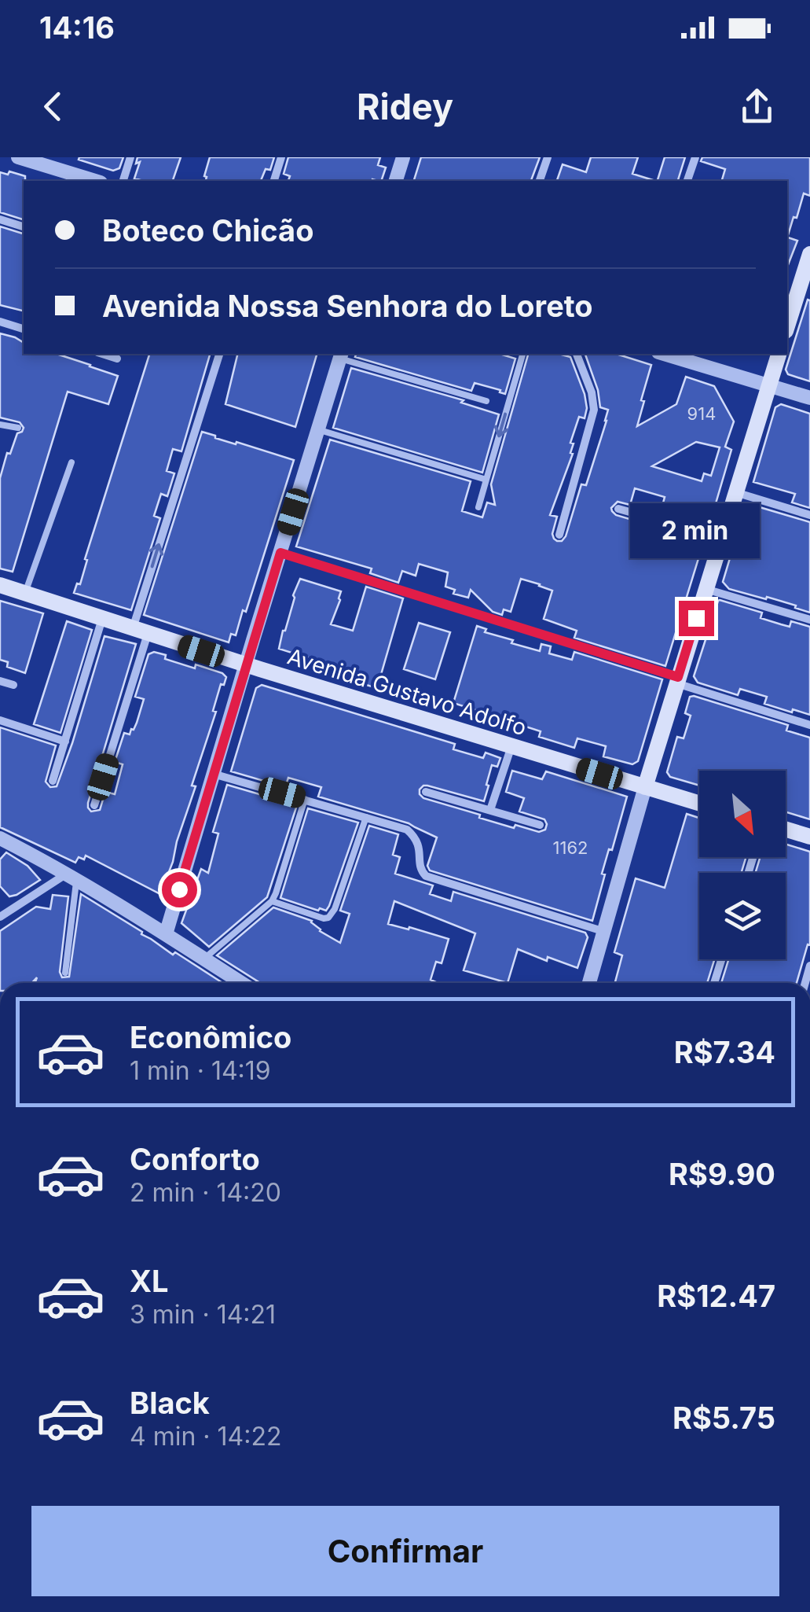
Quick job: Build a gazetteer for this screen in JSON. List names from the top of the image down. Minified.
{"streets":{"main road":["Avenida Gustavo Adolfo"]},"house_numbers":["914","1162"],"north":"bottom right","page":{"status":"14:16","header":"Ridey","banner":["Boteco Chicão","Avenida Nossa Senhora do Loreto"],"bubble":"2 min","list":[{"name":"Econômico","note":"1 min · 14:19","value":"R$7.34"},{"name":"Conforto","note":"2 min · 14:20","value":"R$9.90"},{"name":"XL","note":"3 min · 14:21","value":"R$12.47"},{"name":"Black","note":"4 min · 14:22","value":"R$5.75"}],"buttons":"Confirmar"}}
